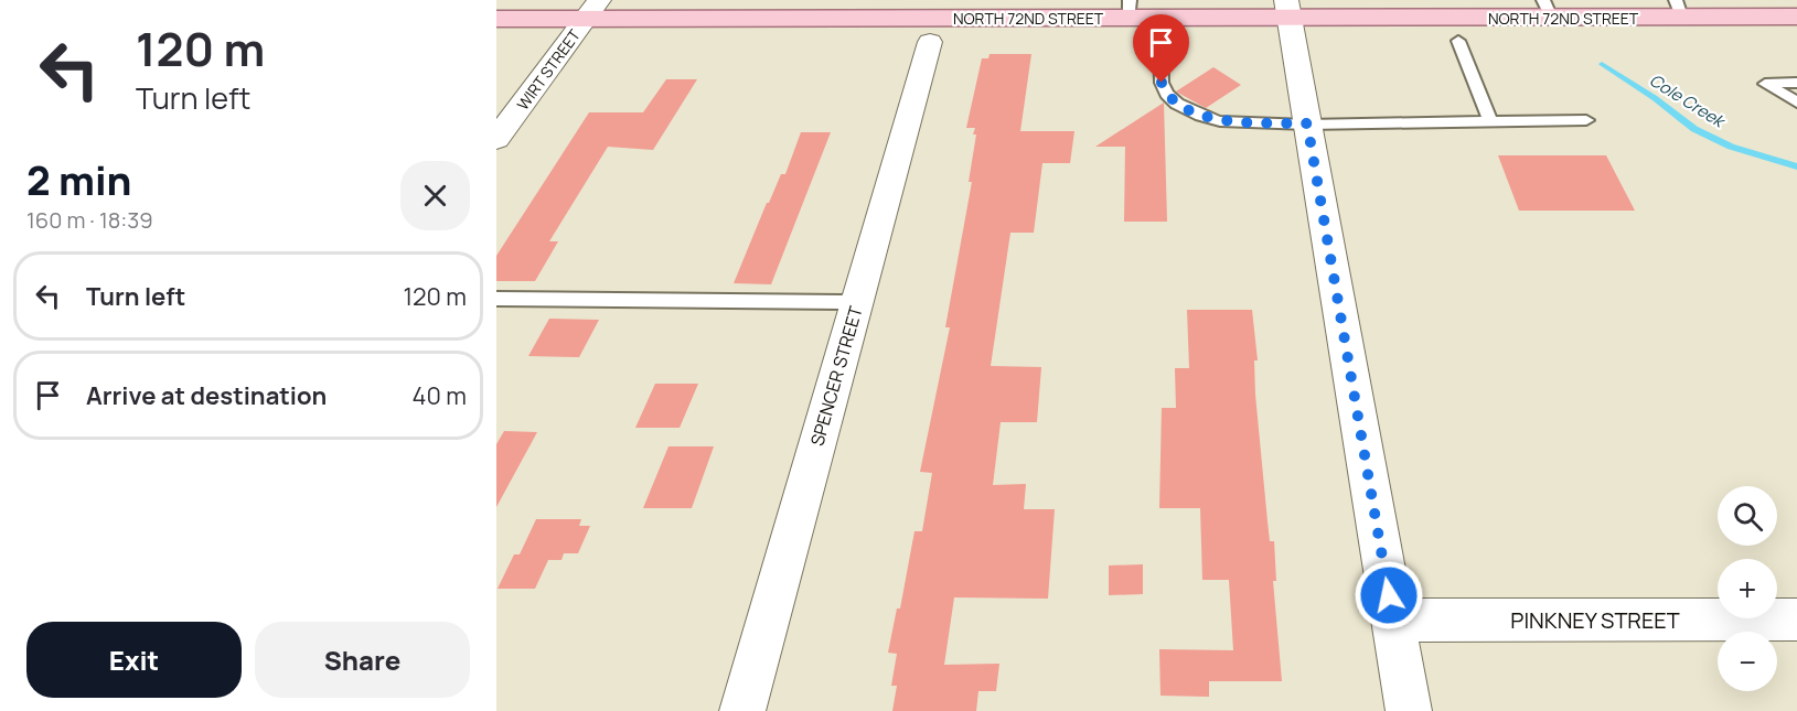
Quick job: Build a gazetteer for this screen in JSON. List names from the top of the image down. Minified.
{"streets":{"main road":["NORTH 72ND STREET"],"street":["WIRT STREET","SPENCER STREET","PINKNEY STREET"]},"crossings":[["NORTH 72ND STREET","WIRT STREET"],["NORTH 72ND STREET","SPENCER STREET"]],"water":["Cole Creek"],"page":{"turn":["120 m","Turn left"],"heading":["2 min","160 m · 18:39"],"list":[{"name":"Turn left","value":"120 m"},{"name":"Arrive at destination","value":"40 m"}],"map_buttons":["+","−"],"buttons":["Exit","Share"]}}
